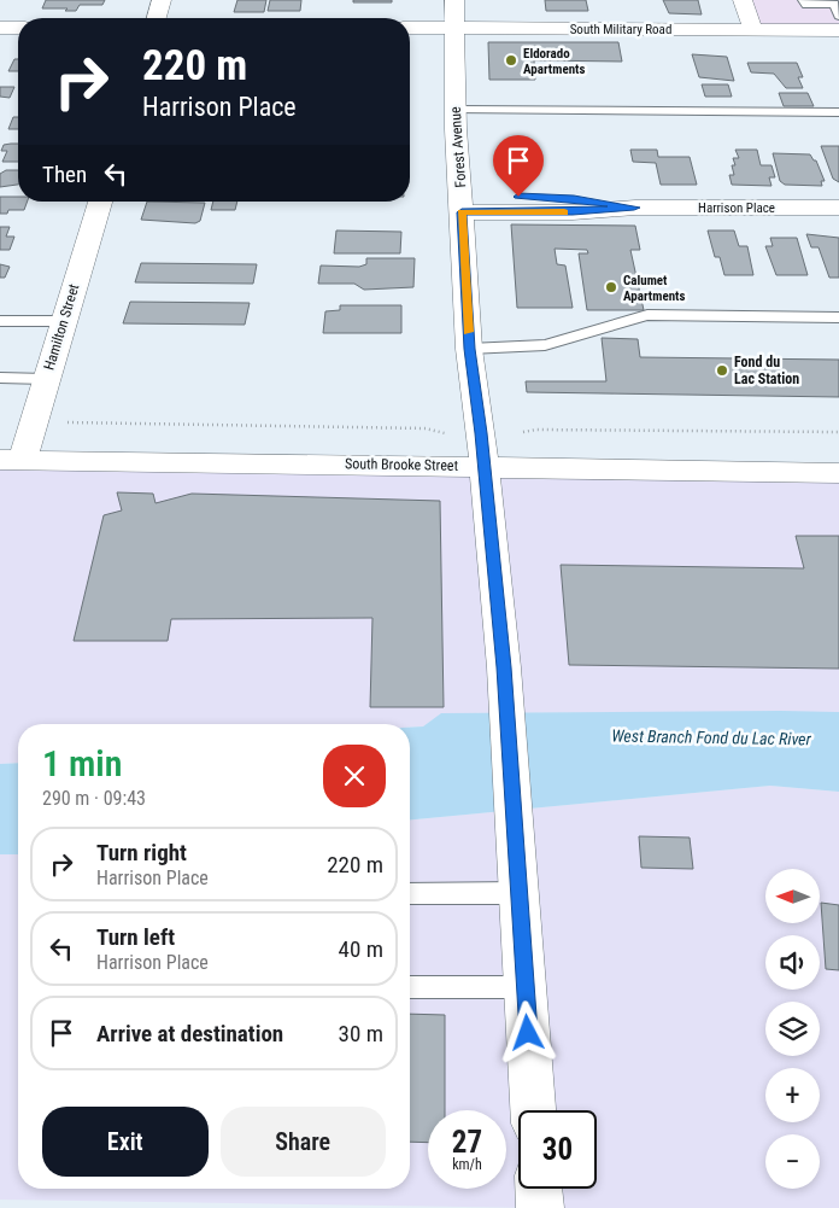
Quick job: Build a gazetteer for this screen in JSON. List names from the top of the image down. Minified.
{"streets":{"street":["South Military Road","Forest Avenue","Harrison Place","Hamilton Street","South Brooke Street"]},"crossings":[["South Military Road","Forest Avenue"],["Forest Avenue","Harrison Place"],["Forest Avenue","South Brooke Street"],["Hamilton Street","South Brooke Street"]],"water":["West Branch Fond du Lac River"],"places":["Eldorado Apartments","Calumet Apartments","Fond du Lac Station"],"north":"left","page":{"turn":["220 m","Harrison Place"],"then":"Then","heading":["1 min","290 m · 09:43"],"list":[{"name":"Turn right","note":"Harrison Place","value":"220 m"},{"name":"Turn left","note":"Harrison Place","value":"40 m"},{"name":"Arrive at destination","value":"30 m"}],"map_buttons":["+","−"],"buttons":["Exit","Share"],"speed":"27 km/h","limit":"30"}}
